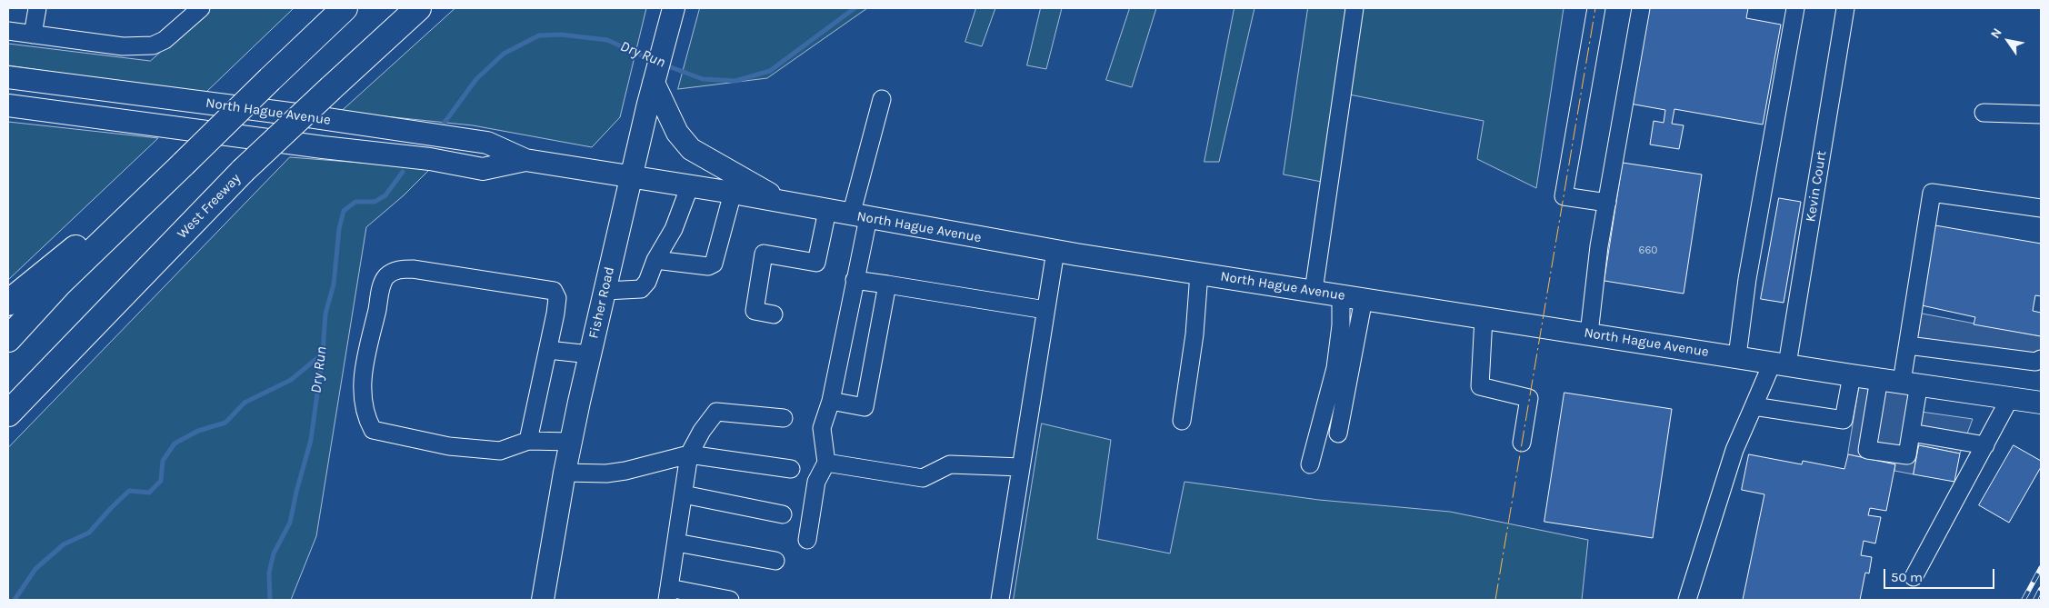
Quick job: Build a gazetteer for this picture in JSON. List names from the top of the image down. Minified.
{"streets":{"highway":["West Freeway"],"main road":["North Hague Avenue","Fisher Road"],"street":["Kevin Court"]},"crossings":[["North Hague Avenue","Kevin Court"],["North Hague Avenue","Fisher Road"]],"water":["Dry Run"],"house_numbers":["660"],"scale_bar":"50 m","north":"top left"}
